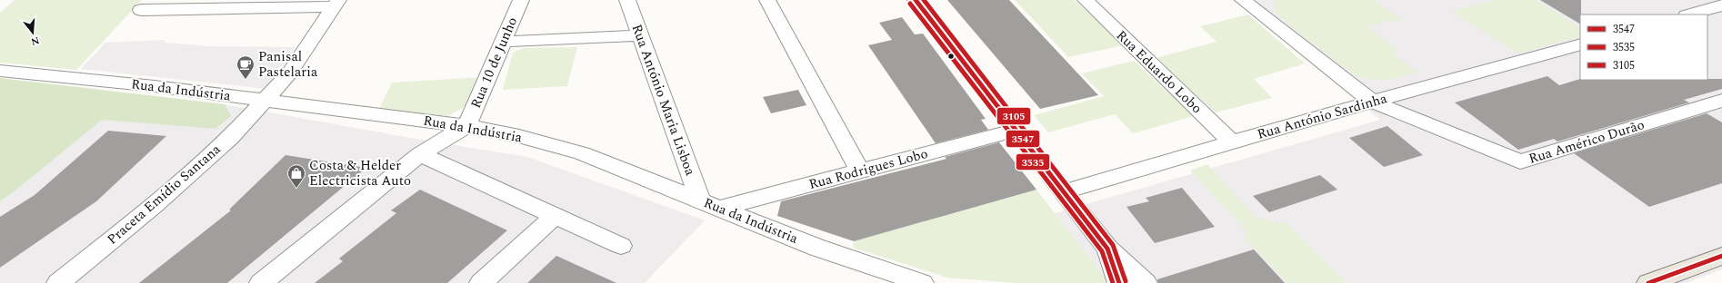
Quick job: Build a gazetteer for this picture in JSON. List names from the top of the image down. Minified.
{"streets":{"street":["Rua 10 de Junho","Rua Eduardo Lobo","Rua da Indústria","Rua António Maria Lisboa","Rua António Sardinha","Rua Américo Durão","Rua Rodrigues Lobo","Praceta Emídio Santana"]},"crossings":[["Rua 10 de Junho","Rua da Indústria"],["Rua Eduardo Lobo","Rua António Sardinha"],["Rua da Indústria","Rua António Maria Lisboa"],["Rua da Indústria","Rua Rodrigues Lobo"],["Rua da Indústria","Praceta Emídio Santana"],["Rua António Sardinha","Rua Américo Durão"]],"places":{"cafe":["Panisal Pastelaria"],"shop":["Costa & Helder Electricista Auto"]},"lines":["transit line 3547","transit line 3105","transit line 3535"],"legend":["3547","3535","3105"],"north":"bottom"}
